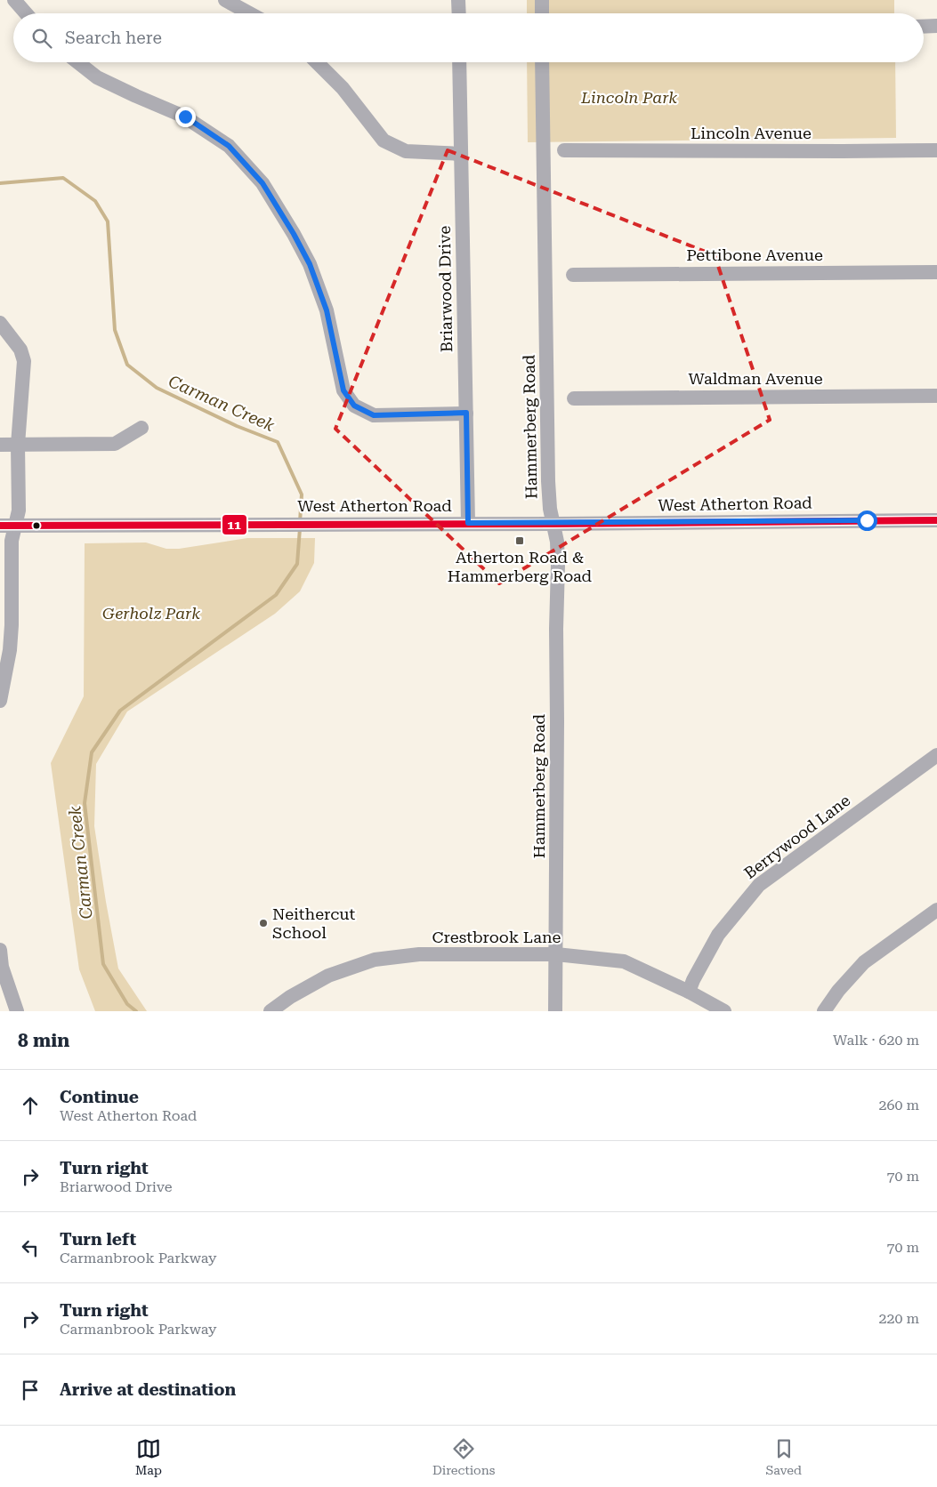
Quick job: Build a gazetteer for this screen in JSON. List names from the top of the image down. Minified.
{"streets":{"street":["Lincoln Avenue","Pettibone Avenue","Briarwood Drive","Waldman Avenue","Hammerberg Road","West Atherton Road","Berrywood Lane","Crestbrook Lane"]},"crossings":[["Briarwood Drive","West Atherton Road"],["Hammerberg Road","West Atherton Road"],["Hammerberg Road","Crestbrook Lane"],["Berrywood Lane","Crestbrook Lane"]],"water":["Carman Creek"],"parks":["Lincoln Park","Gerholz Park"],"places":{"transit":["Atherton Road & Hammerberg Road"],"other":["Neithercut School"]},"lines":["transit line 11"],"page":{"search":"Search here","heading":["8 min","Walk · 620 m"],"list":[["Continue","West Atherton Road","260 m"],["Turn right","Briarwood Drive","70 m"],["Turn left","Carmanbrook Parkway","70 m"],["Turn right","Carmanbrook Parkway","220 m"],"Arrive at destination"],"nav":["Map","Directions","Saved"]}}
